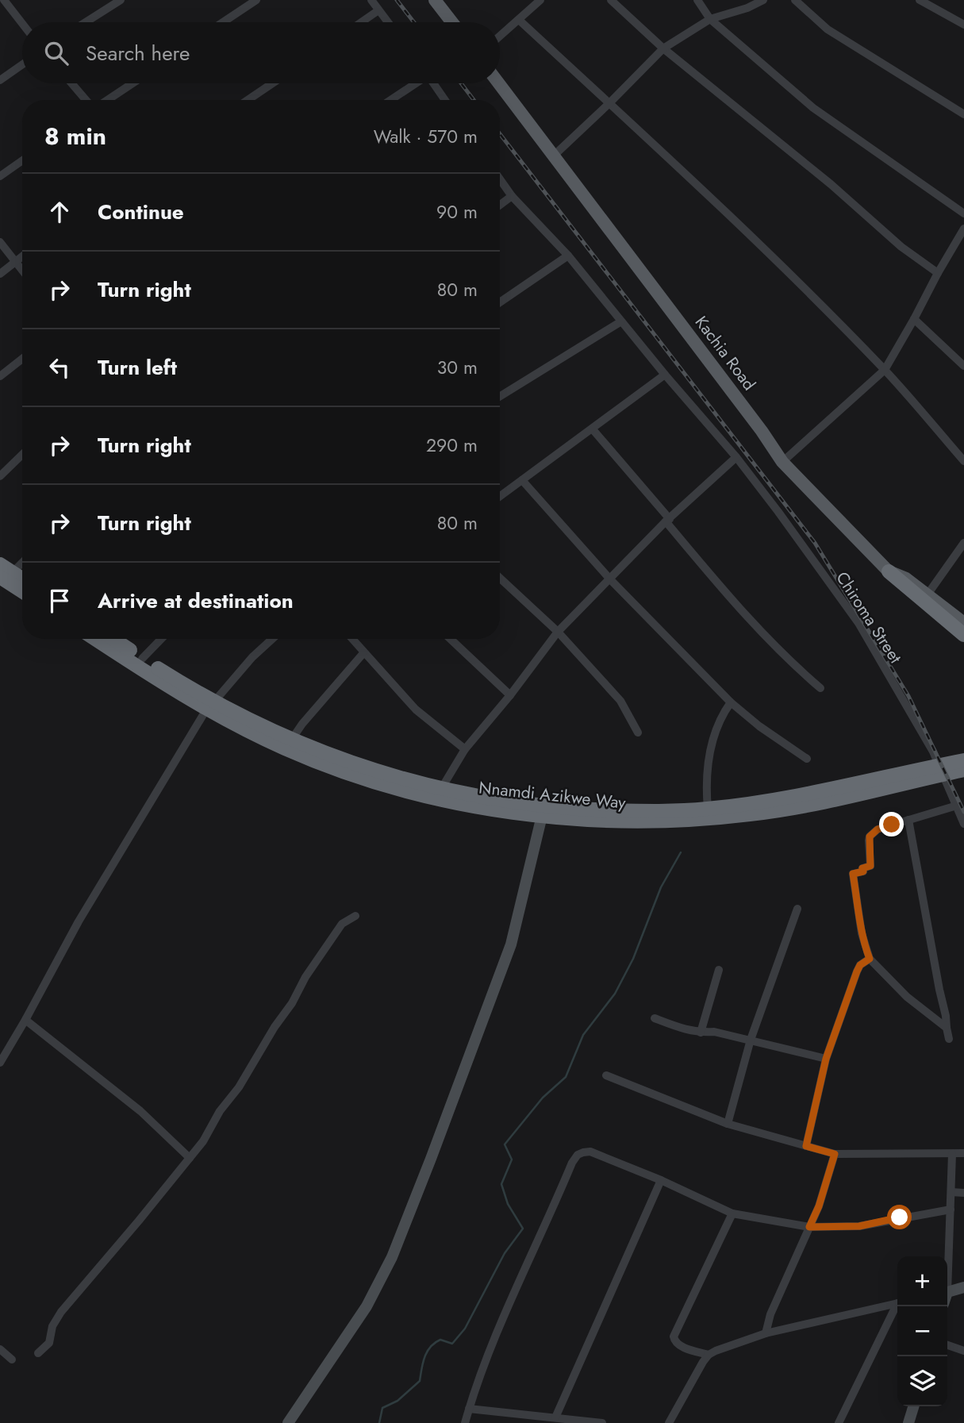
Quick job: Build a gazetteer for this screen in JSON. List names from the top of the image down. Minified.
{"streets":{"highway":["Nnamdi Azikwe Way"],"main road":["Kachia Road"],"street":["Chiroma Street"]},"page":{"search":"Search here","heading":["8 min","Walk · 570 m"],"list":[["Continue","90 m"],["Turn right","80 m"],["Turn left","30 m"],["Turn right","290 m"],["Turn right","80 m"],"Arrive at destination"],"map_buttons":["+","−"]}}
